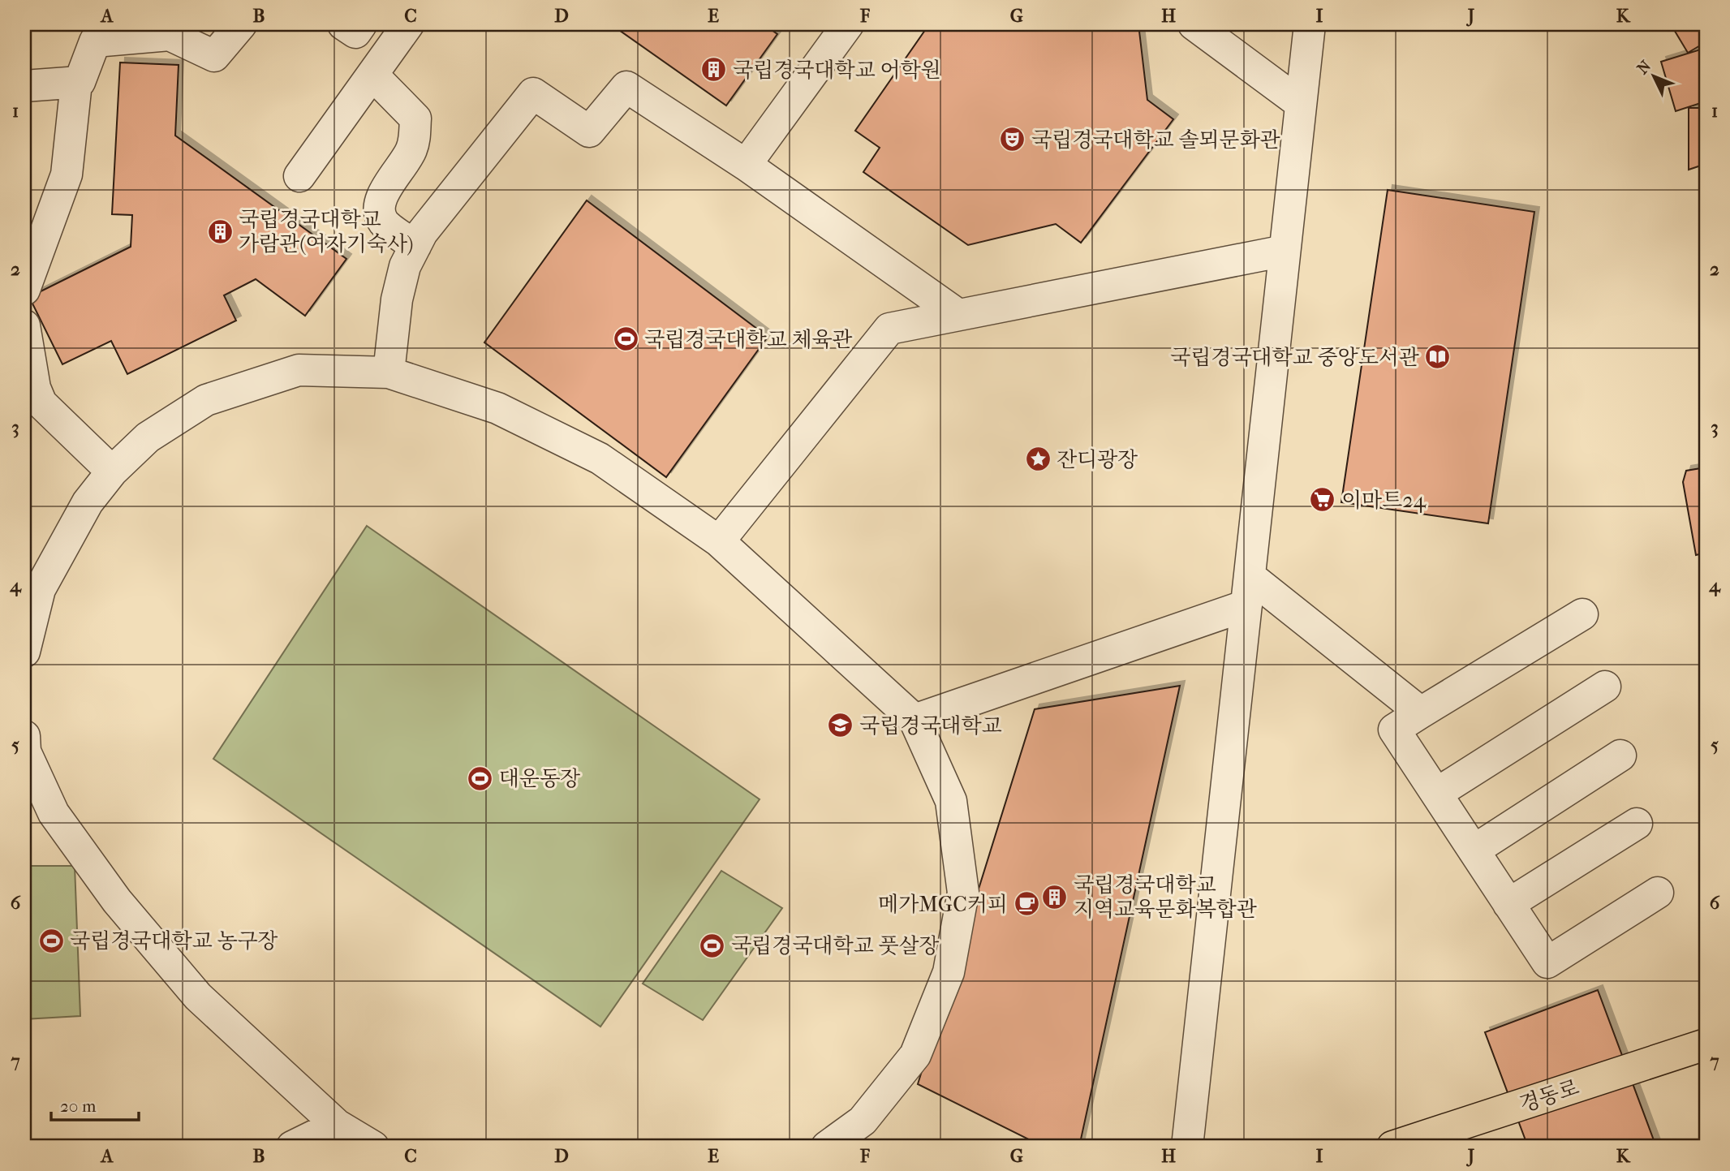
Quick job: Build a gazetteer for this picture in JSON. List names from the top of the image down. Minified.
{"streets":{"main road":["경동로"]},"places":{"building":["국립경국대학교 어학원","국립경국대학교 가람관(여자기숙사)","국립경국대학교 지역교육문화복합관"],"theatre":["국립경국대학교 솔뫼문화관"],"sports":["국립경국대학교 체육관","대운동장","국립경국대학교 농구장","국립경국대학교 풋살장"],"library":["국립경국대학교 중앙도서관"],"place":["잔디광장"],"supermarket":["이마트24"],"school or university":["국립경국대학교"],"cafe":["메가MGC커피"]},"scale_bar":"20 m","north":"top left","grid":{"columns":["A","B","C","D","E","F","G","H","I","J","K"],"rows":["1","2","3","4","5","6","7"]}}
